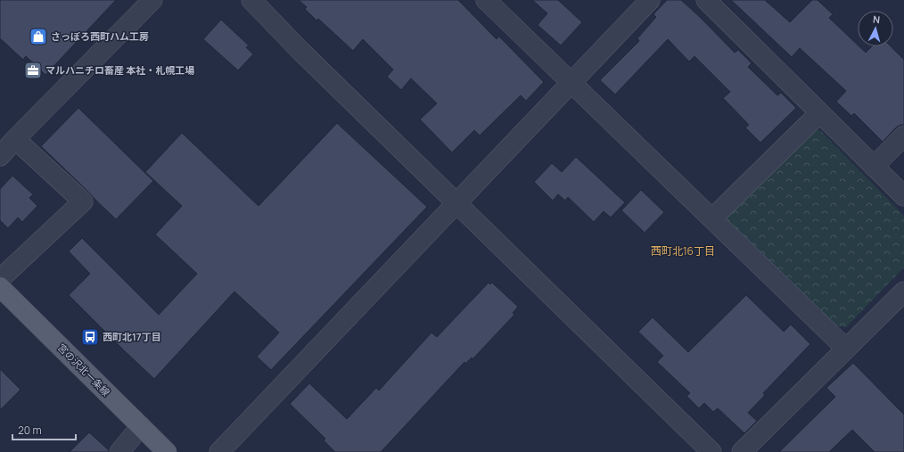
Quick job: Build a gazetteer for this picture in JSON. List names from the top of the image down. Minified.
{"streets":{"main road":["宮の沢北一条線"]},"districts":["西町北16丁目"],"places":{"shop":["さっぽろ西町ハム工房"],"office":["マルハニチロ畜産 本社・札幌工場"],"bus stop":["西町北17丁目"]},"scale_bar":"20 m","north":"top"}
